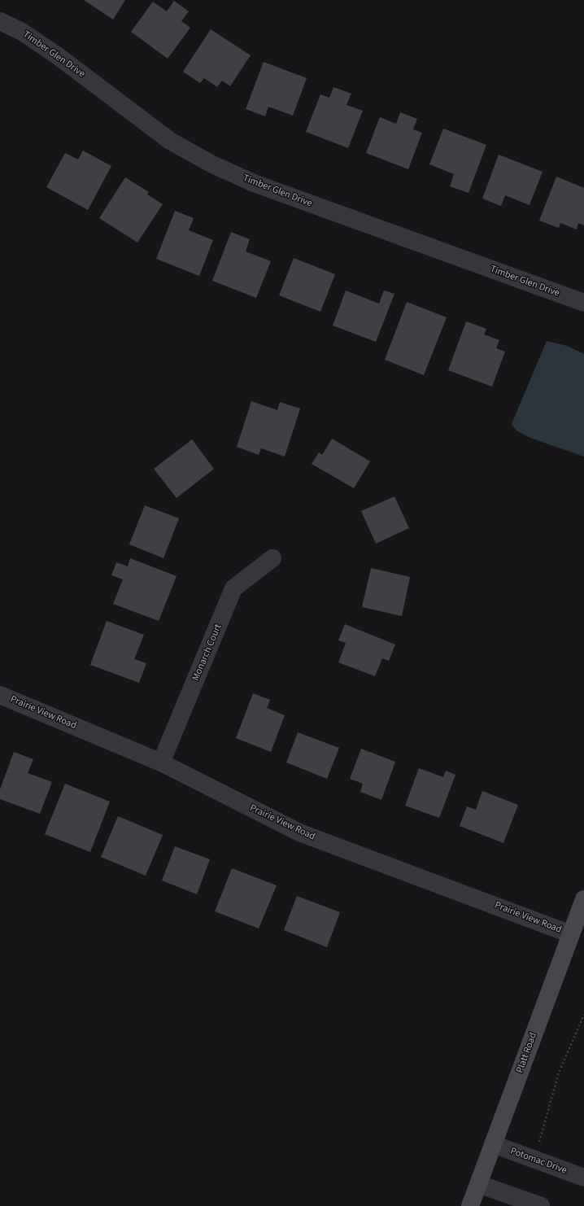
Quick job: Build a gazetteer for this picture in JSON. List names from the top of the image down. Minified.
{"streets":{"main road":["Platt Road"],"street":["Timber Glen Drive","Monarch Court","Prairie View Road","Potomac Drive"]},"crossings":[["Monarch Court","Prairie View Road"],["Prairie View Road","Platt Road"],["Platt Road","Potomac Drive"]]}
